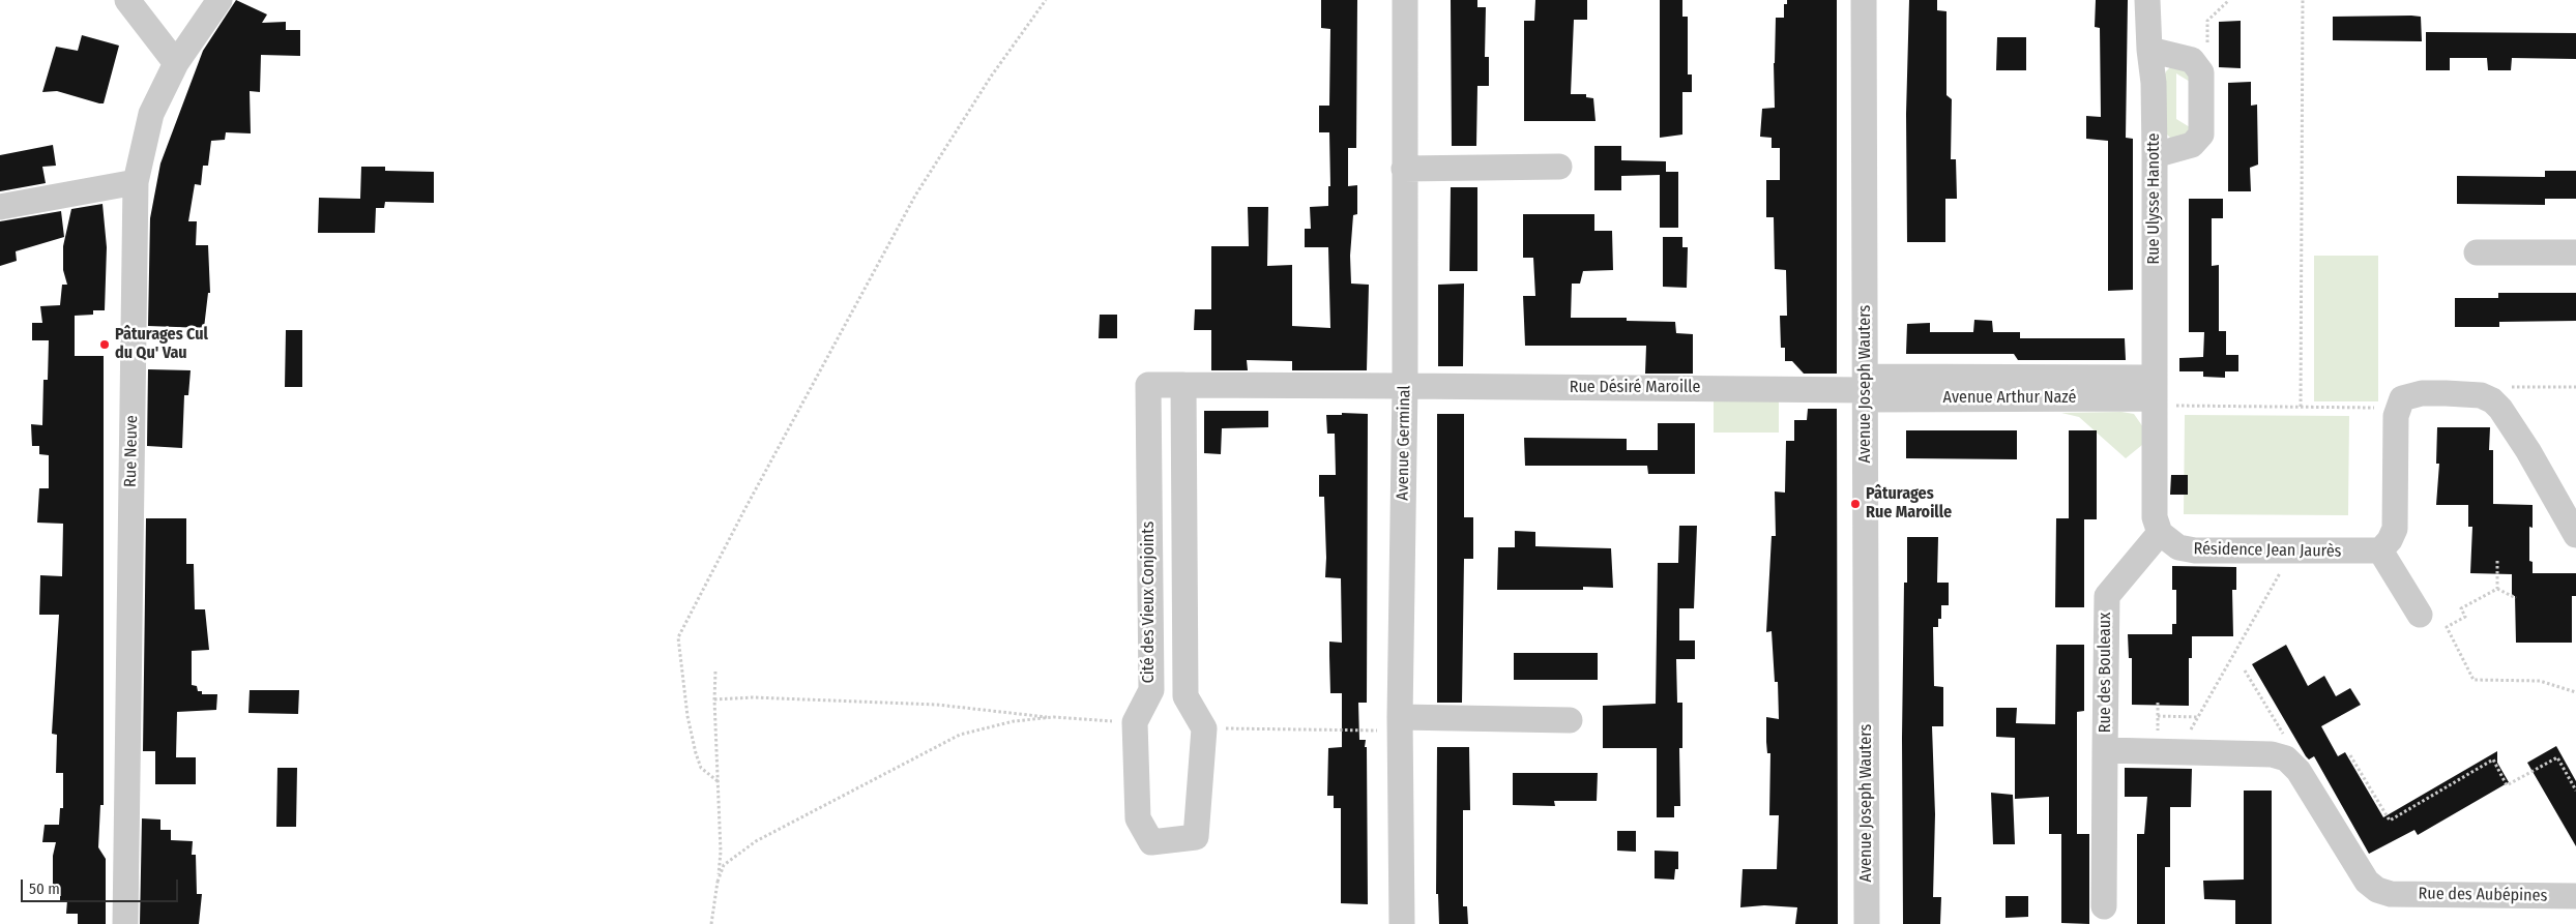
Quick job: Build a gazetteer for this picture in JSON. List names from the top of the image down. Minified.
{"streets":{"street":["Rue Ulysse Hanotte","Avenue Joseph Wauters","Rue Désiré Maroille","Avenue Arthur Nazé","Avenue Germinal","Rue Neuve","Résidence Jean Jaurès","Cité des Vieux Conjoints","Rue des Bouleaux","Rue des Aubépines"]},"crossings":[["Rue Ulysse Hanotte","Avenue Arthur Nazé"],["Avenue Joseph Wauters","Rue Désiré Maroille"],["Avenue Joseph Wauters","Avenue Arthur Nazé"],["Rue Désiré Maroille","Avenue Arthur Nazé"],["Rue Désiré Maroille","Avenue Germinal"],["Rue Désiré Maroille","Cité des Vieux Conjoints"],["Avenue Germinal","Cité des Vieux Conjoints"],["Résidence Jean Jaurès","Rue des Bouleaux"],["Rue des Bouleaux","Rue des Aubépines"]],"places":["Pâturages Cul du Qu' Vau","Pâturages Rue Maroille"],"scale_bar":"50 m"}
